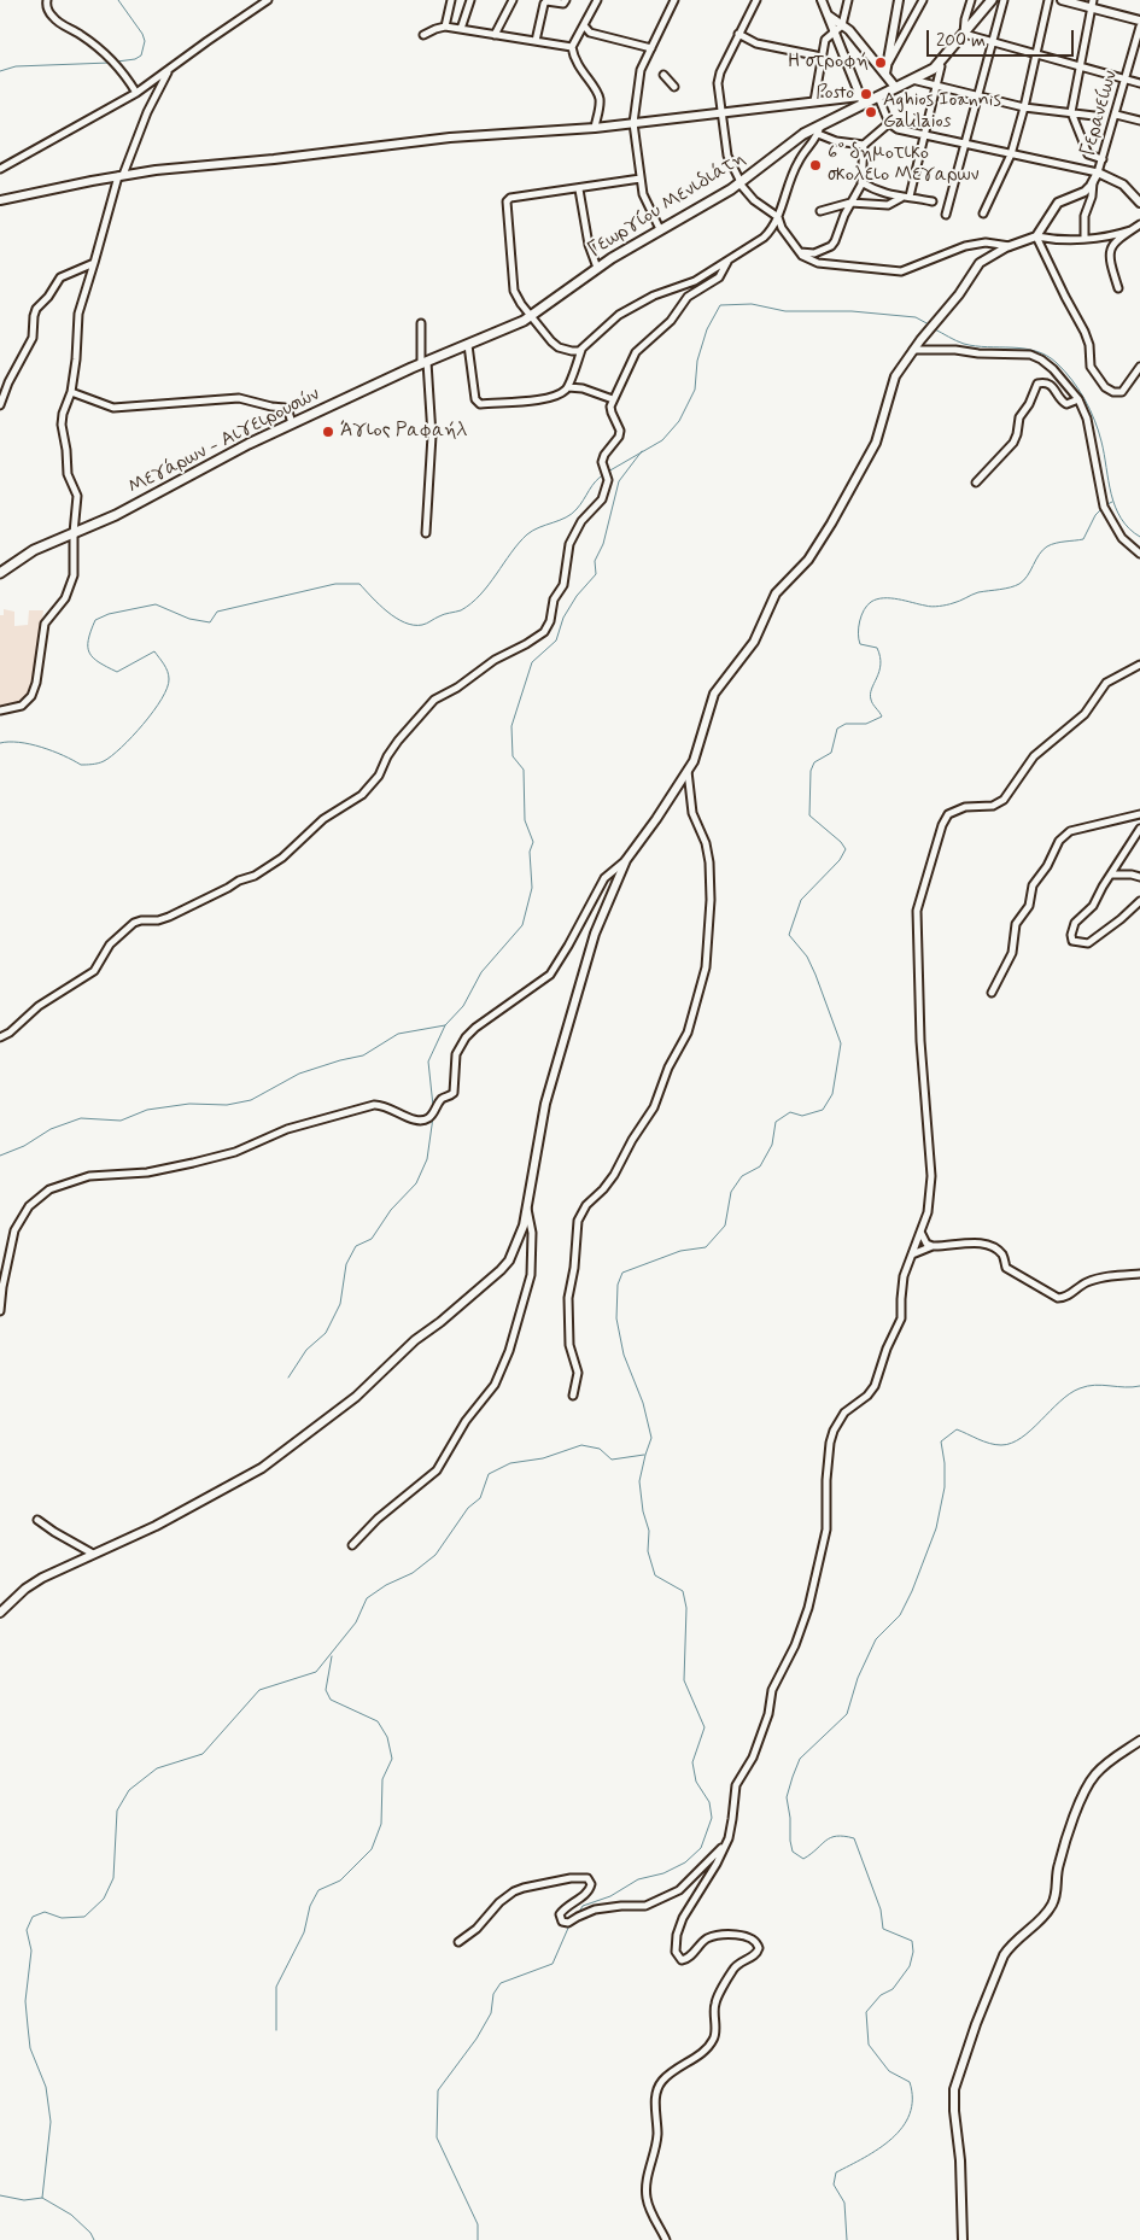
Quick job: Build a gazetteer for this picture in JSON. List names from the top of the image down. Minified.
{"streets":{"main road":["Γεωργίου Μενιδιάτη","Μεγάρων - Αιγειρουσών"],"street":["Γερανείων"]},"crossings":[["Γεωργίου Μενιδιάτη","Μεγάρων - Αιγειρουσών"]],"places":["Η στροφή","Posto","Aghios Ioannis Galilaios","6° δημοτικο σκολειο Μεγαρων","Άγιος Ραφαήλ"],"scale_bar":"200 m"}
